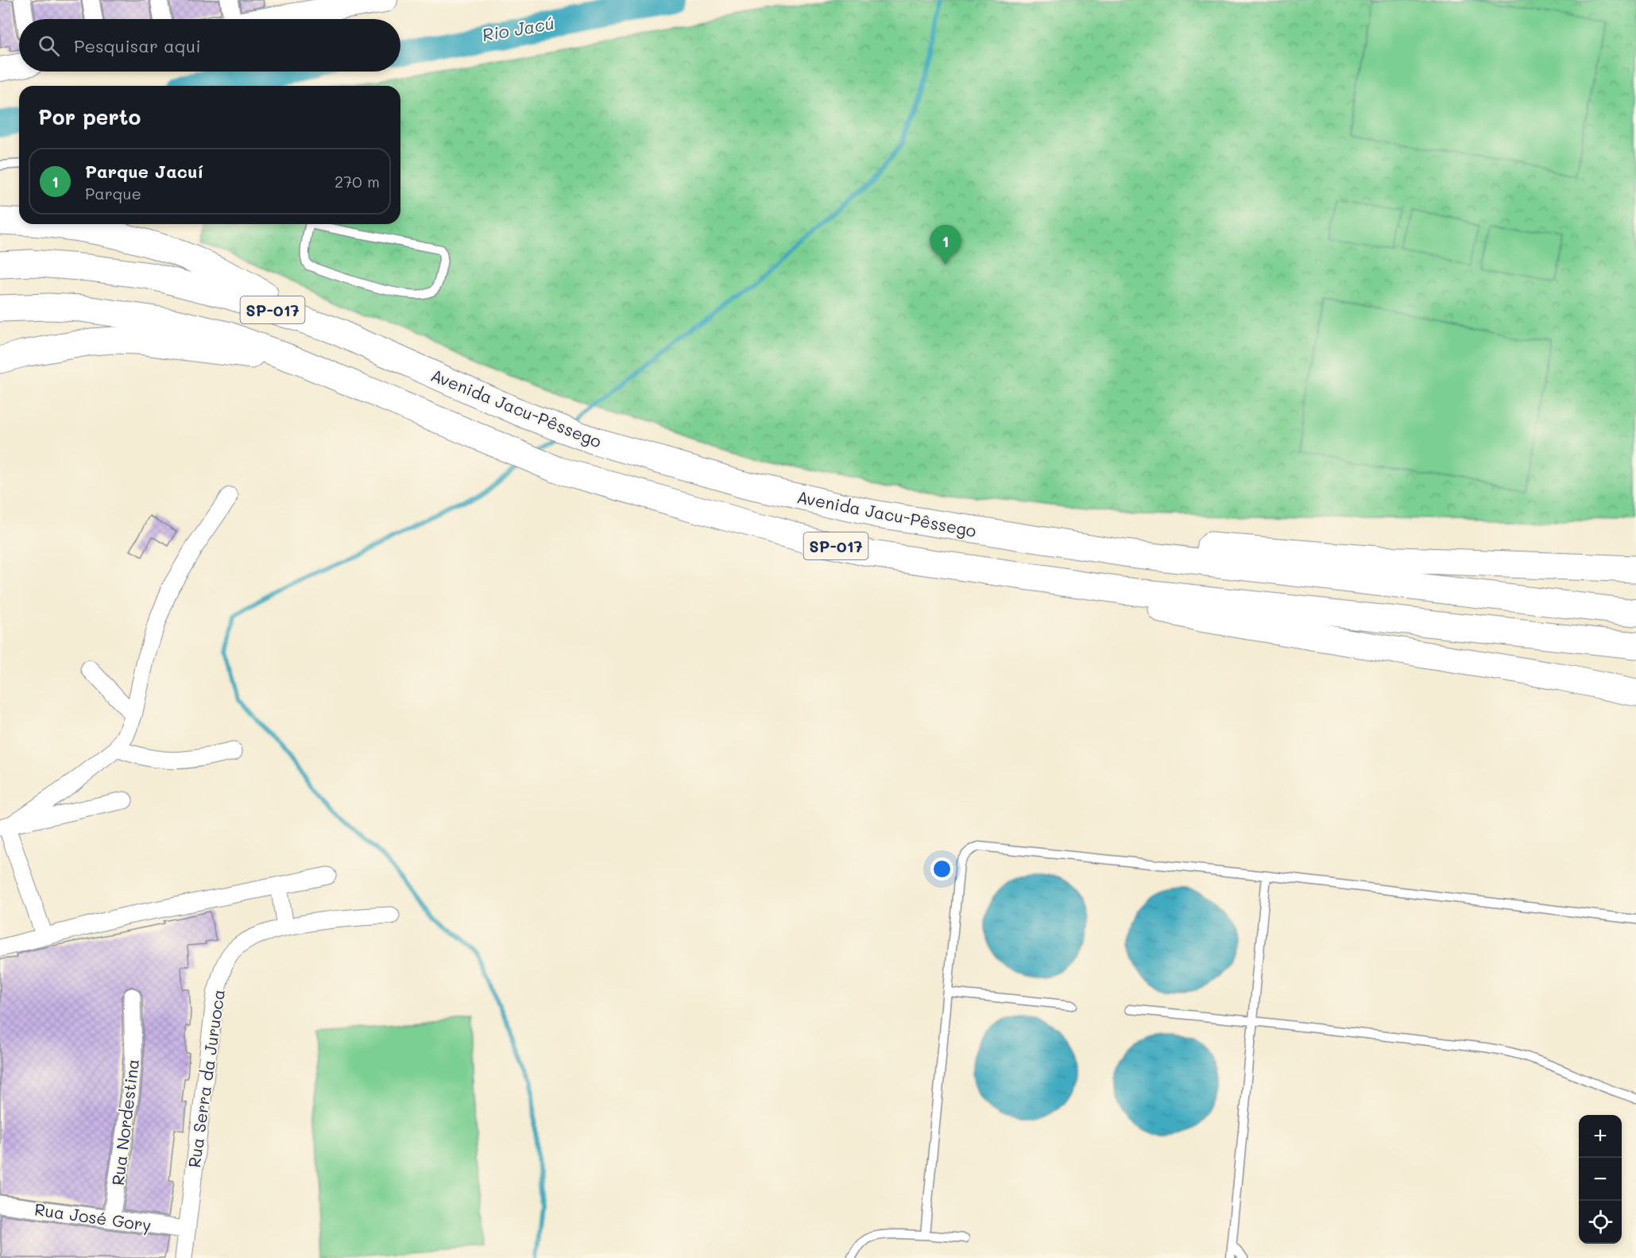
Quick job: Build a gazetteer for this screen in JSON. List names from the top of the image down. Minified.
{"streets":{"highway":["SP-017","Avenida Jacu-Pêssego"],"street":["Rua Serra da Juruoca","Rua Nordestina","Rua José Gory"]},"crossings":[["Rua Serra da Juruoca","Rua José Gory"],["Rua Nordestina","Rua José Gory"]],"water":["Rio Jacú"],"page":{"search":"Pesquisar aqui","heading":"Por perto","list":[{"mark":"1","name":"Parque Jacuí","note":"Parque","value":"270 m"}],"pins":"1","map_buttons":["+","−"]}}
